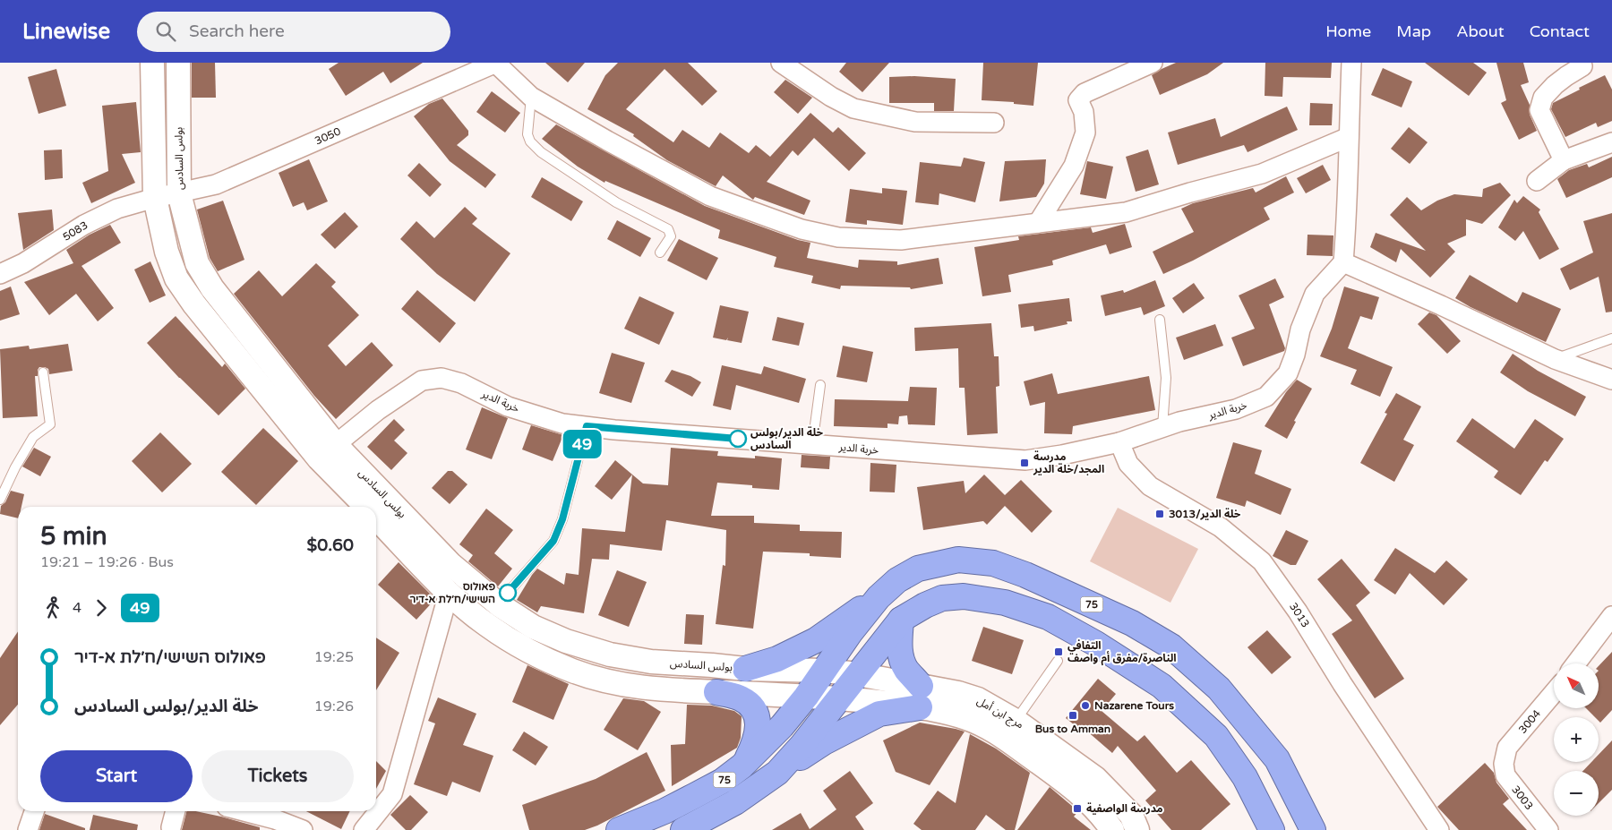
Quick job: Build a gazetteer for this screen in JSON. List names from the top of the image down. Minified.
{"streets":{"highway":["75"],"street":["3050","بولس السادس","5083","خربة الدير","3013","مرج ابن أمل","3004","3003"]},"crossings":[["3050","بولس السادس"],["3050","5083"],["بولس السادس","5083"],["بولس السادس","خربة الدير"],["بولس السادس","75"],["بولس السادس","مرج ابن أمل"],["خربة الدير","3013"],["75","مرج ابن أمل"],["3004","3003"]],"places":{"other":["خلة الدير/بولس السادس","פאולוס השישי/ח׳לת א-דיר","Nazarene Tours"],"transit":["مدرسة المجد/خلة الدير","3013/خلة الدير","التفافي الناصرة/مفرق أم واصف","Bus to Amman","مدرسة الواصفية"]},"lines":["bus line 49"],"north":"top left","page":{"header":"Linewise","search":"Search here","nav":["Home","Map","About","Contact"],"on_map":"49","heading":["5 min","19:21 – 19:26 · Bus","$0.60"],"legs":["4","49"],"list":[{"name":"פאולוס השישי/ח׳לת א-דיר","value":"19:25"},{"name":"خلة الدير/بولس السادس","value":"19:26"}],"map_buttons":["+","−"],"buttons":["Start","Tickets"]}}
